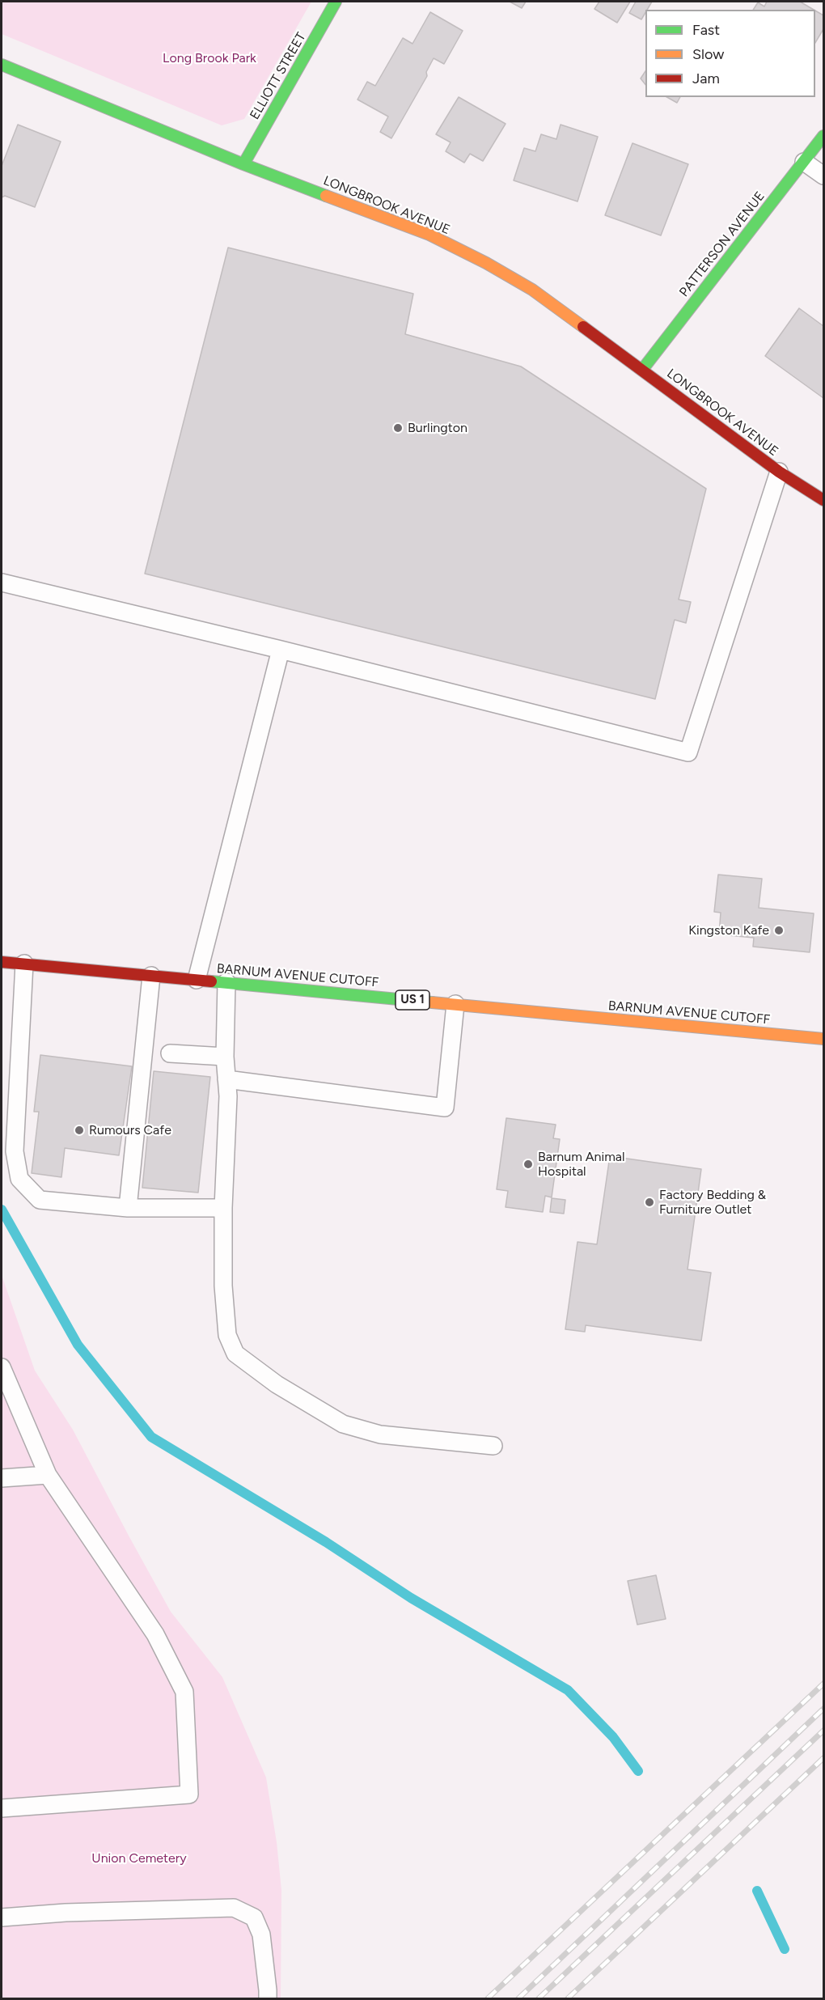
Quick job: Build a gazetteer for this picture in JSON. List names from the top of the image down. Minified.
{"streets":{"street":["ELLIOTT STREET","LONGBROOK AVENUE","PATTERSON AVENUE","BARNUM AVENUE CUTOFF","US 1"]},"crossings":[["ELLIOTT STREET","LONGBROOK AVENUE"],["LONGBROOK AVENUE","PATTERSON AVENUE"]],"parks":["Long Brook Park","Union Cemetery"],"places":["Burlington","Kingston Kafe","Rumours Cafe","Barnum Animal Hospital","Factory Bedding & Furniture Outlet"],"legend":["Fast","Slow","Jam"]}
